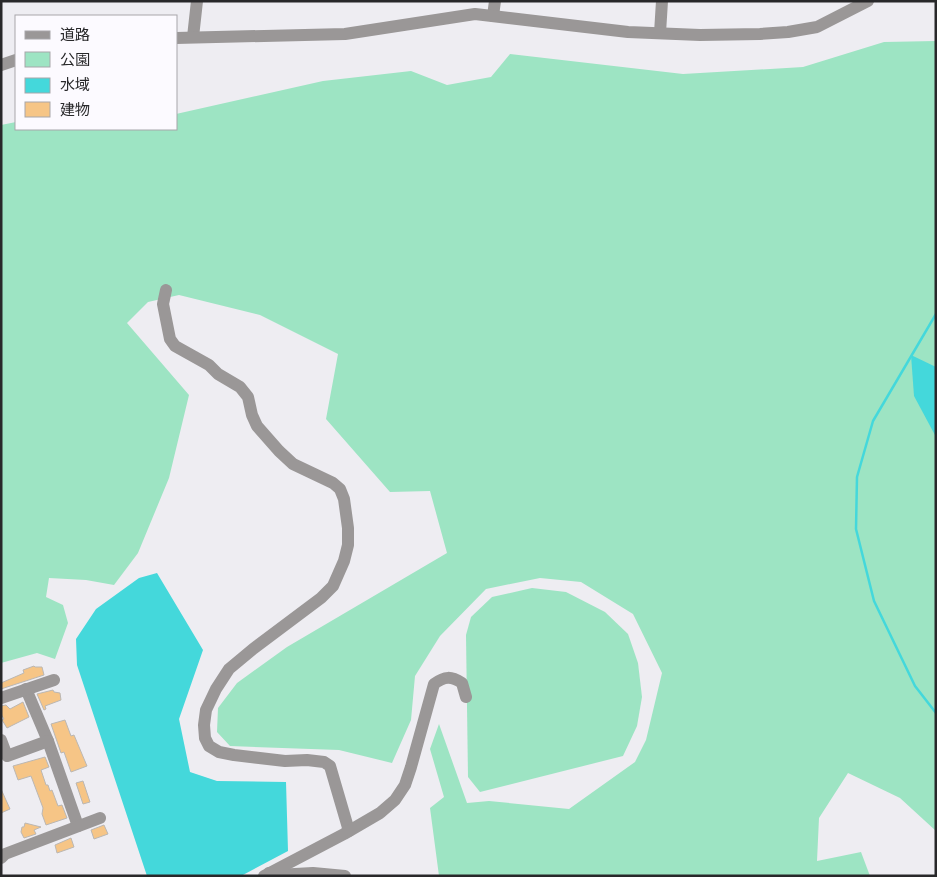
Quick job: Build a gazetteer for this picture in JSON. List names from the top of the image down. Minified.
{"legend":["道路","公園","水域","建物"]}
